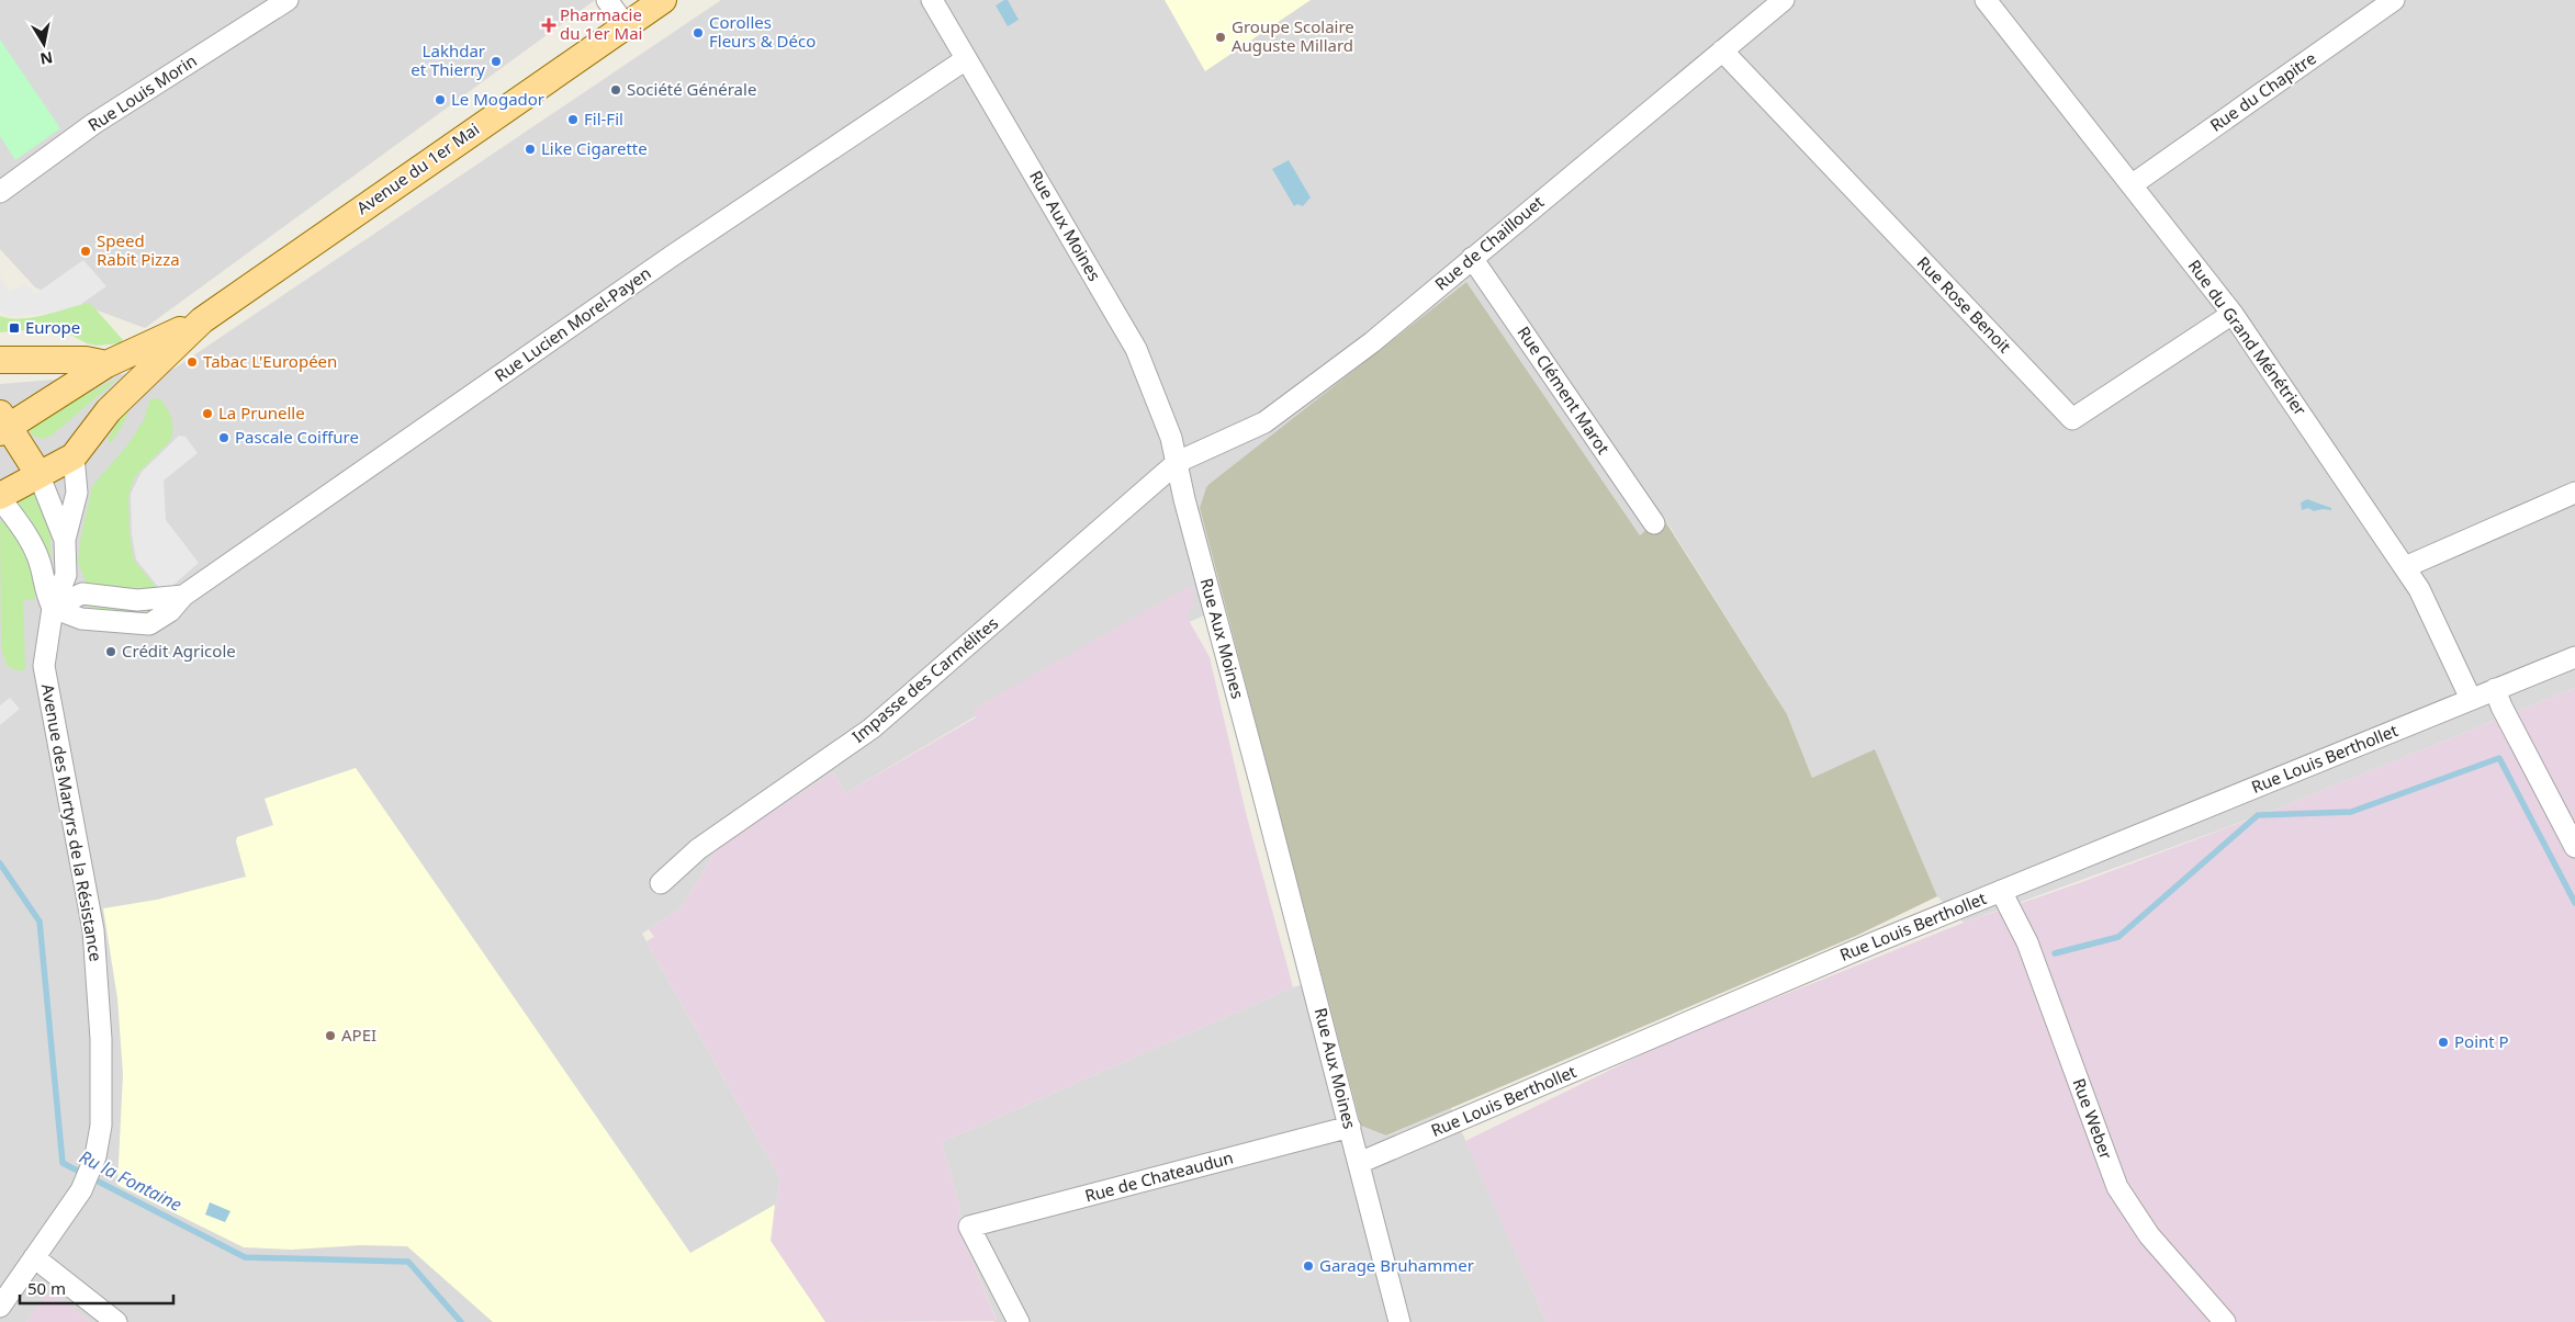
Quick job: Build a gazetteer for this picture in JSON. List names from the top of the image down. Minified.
{"streets":{"main road":["Avenue du 1er Mai"],"street":["Rue du Chapitre","Rue Louis Morin","Rue Aux Moines","Rue de Chaillouet","Rue Rose Benoit","Rue Lucien Morel-Payen","Rue du Grand Ménétrier","Rue Clément Marot","Impasse des Carmélites","Rue Louis Berthollet","Avenue des Martyrs de la Résistance","Rue Weber","Rue de Chateaudun"]},"crossings":[["Rue du Chapitre","Rue du Grand Ménétrier"],["Avenue du 1er Mai","Avenue des Martyrs de la Résistance"],["Rue Aux Moines","Rue de Chaillouet"],["Rue Aux Moines","Rue Lucien Morel-Payen"],["Rue Aux Moines","Impasse des Carmélites"],["Rue Aux Moines","Rue Louis Berthollet"],["Rue Aux Moines","Rue de Chateaudun"],["Rue de Chaillouet","Rue Rose Benoit"],["Rue de Chaillouet","Rue Clément Marot"],["Rue de Chaillouet","Impasse des Carmélites"],["Rue Rose Benoit","Rue du Grand Ménétrier"],["Rue Lucien Morel-Payen","Avenue des Martyrs de la Résistance"],["Rue du Grand Ménétrier","Rue Louis Berthollet"],["Rue Louis Berthollet","Rue Weber"]],"water":["Ru la Fontaine"],"places":{"health":["Pharmacie du 1er Mai"],"other":["Corolles Fleurs & Déco","Groupe Scolaire Auguste Millard","Lakhdar et Thierry","Société Générale","Le Mogador","Fil-Fil","Like Cigarette","Speed Rabit Pizza","Tabac L'Européen","La Prunelle","Pascale Coiffure","Crédit Agricole","APEI","Point P","Garage Bruhammer"],"transit":["Europe"]},"scale_bar":"50 m","north":"bottom"}
